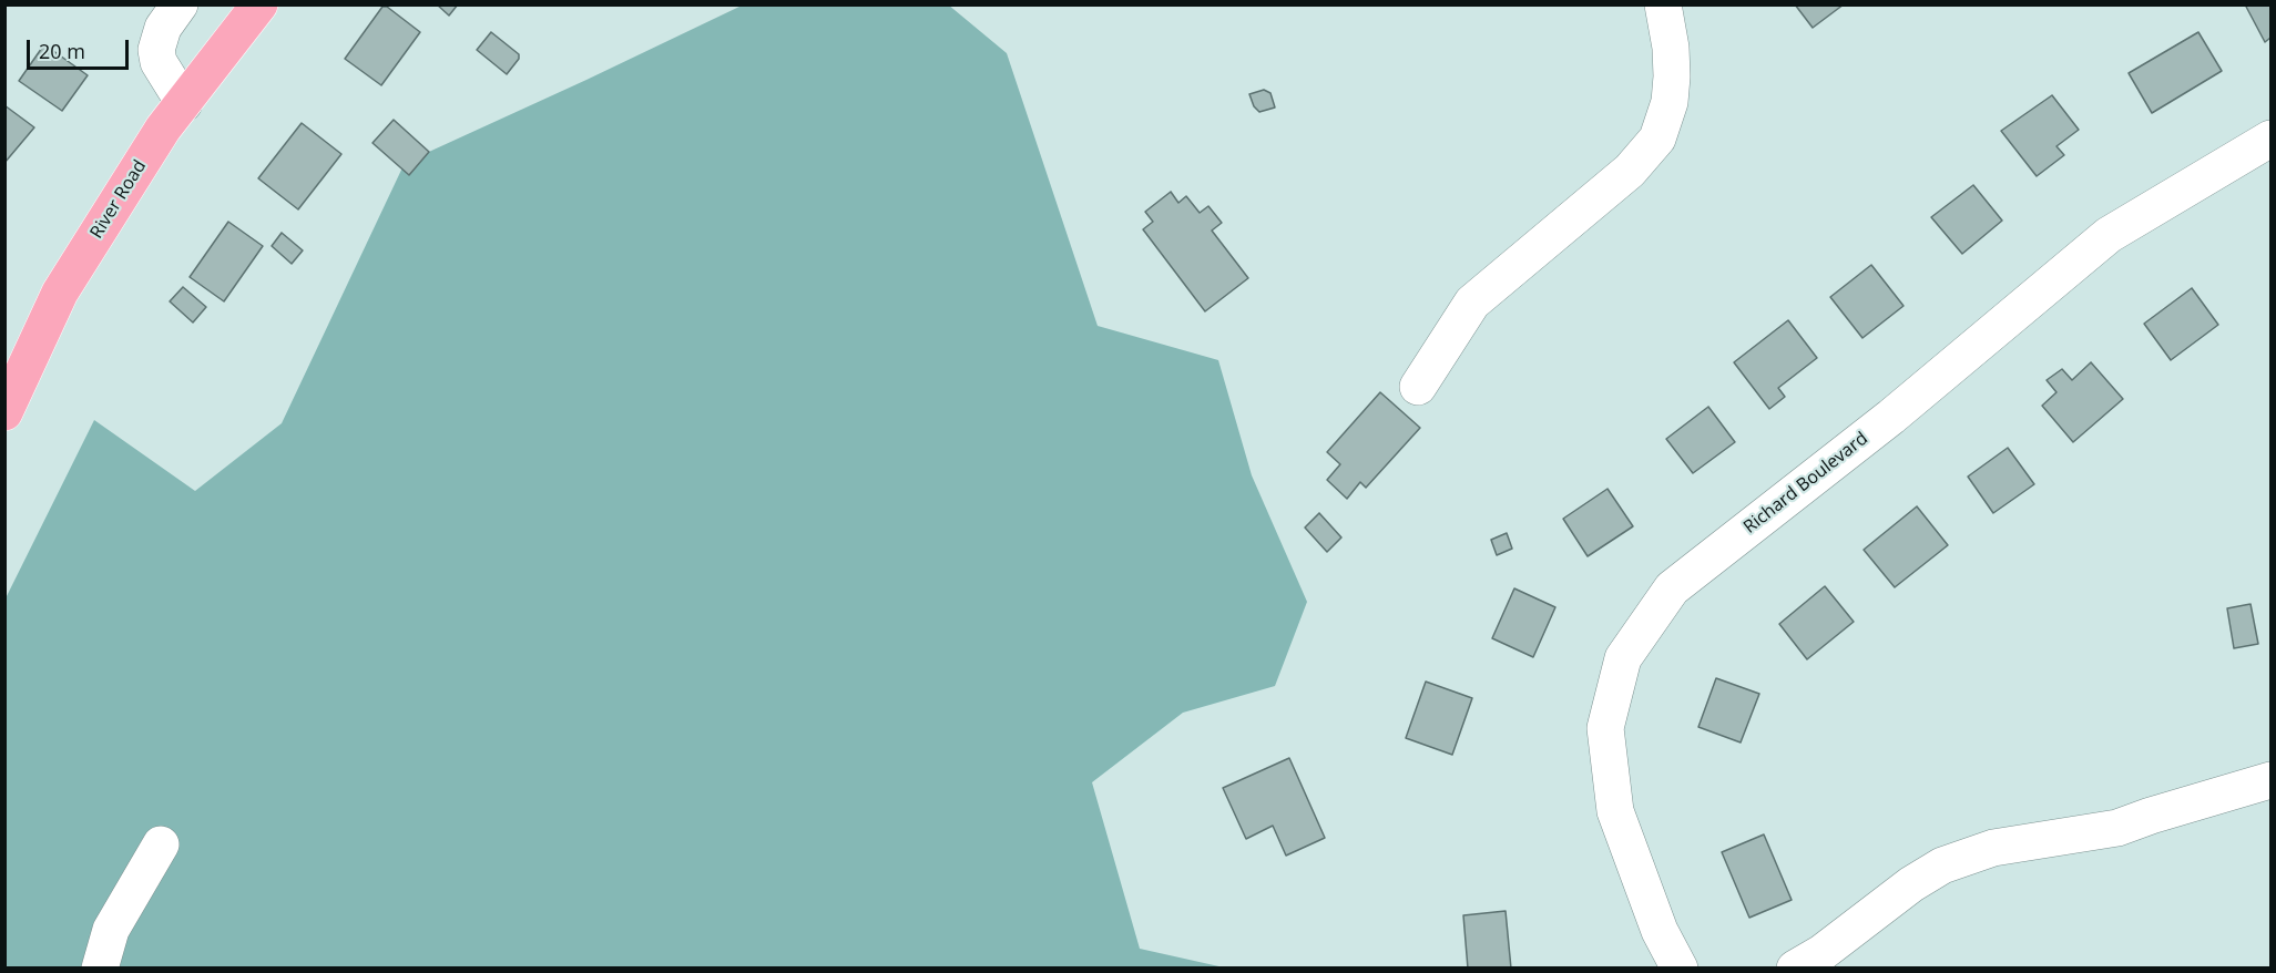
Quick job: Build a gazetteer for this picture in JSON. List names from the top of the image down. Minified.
{"streets":{"main road":["River Road"],"street":["Richard Boulevard"]},"scale_bar":"20 m"}
